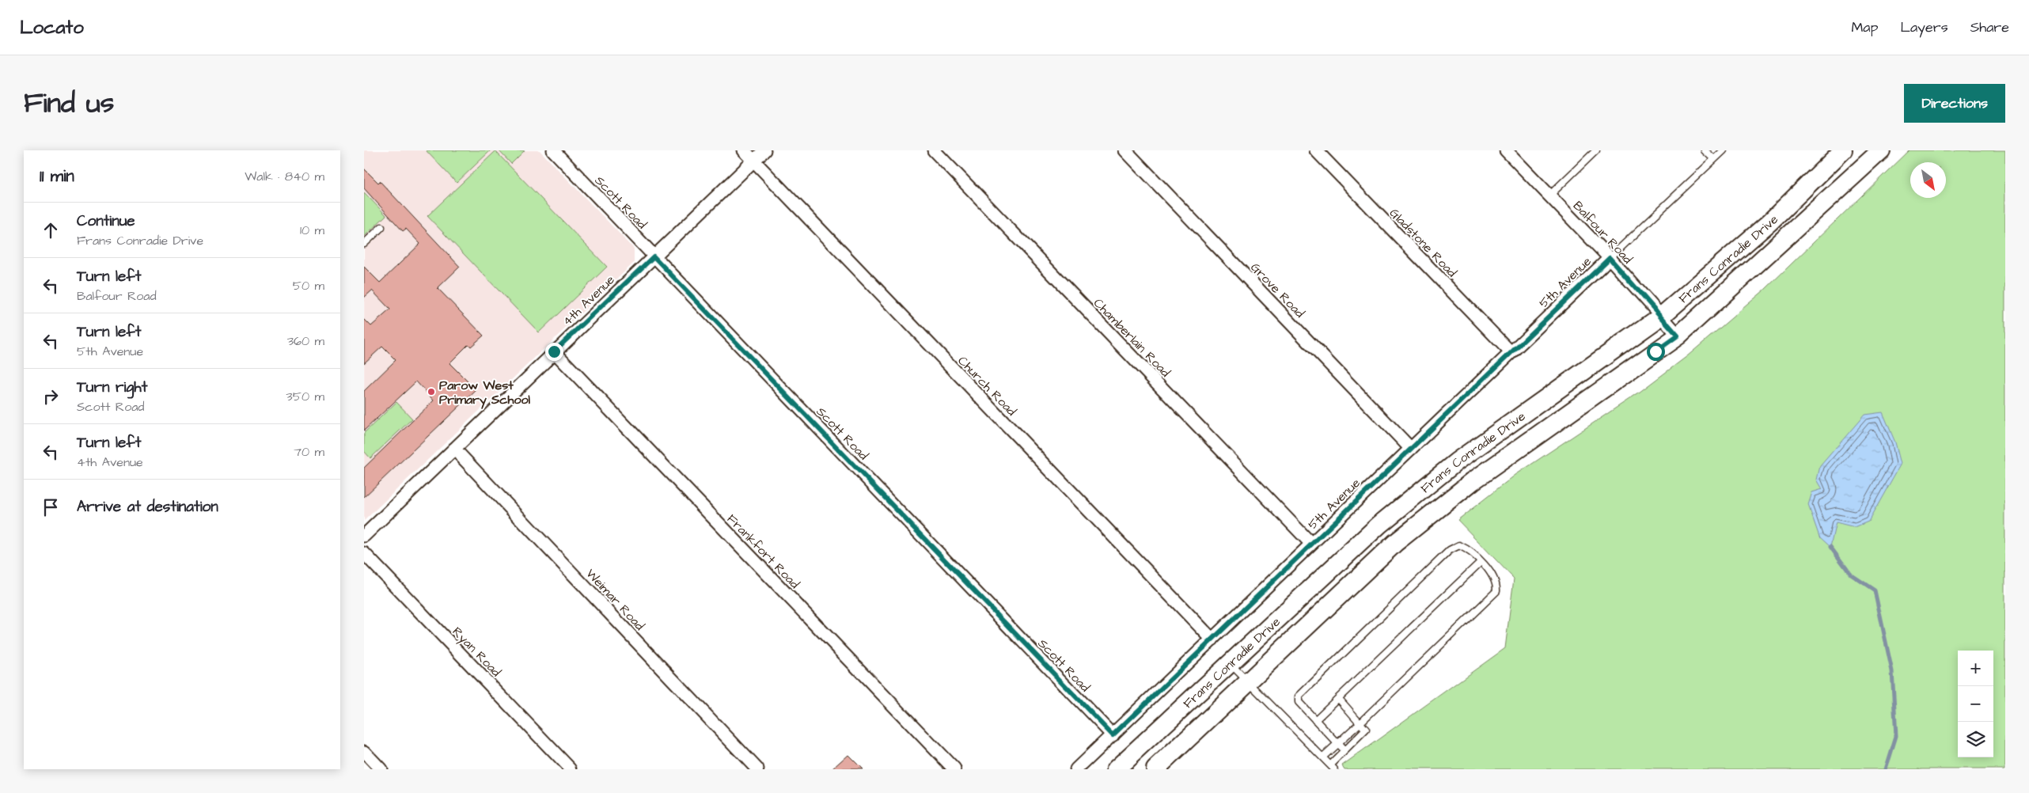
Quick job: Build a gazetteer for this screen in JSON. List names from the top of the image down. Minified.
{"streets":{"main road":["Frans Conradie Drive"],"street":["Scott Road","Balfour Road","Gladstone Road","5th Avenue","Grove Road","4th Avenue","Chamberlain Road","Church Road","Frankfort Road","Weimar Road","Ryan Road"]},"crossings":[["Scott Road","5th Avenue"],["Scott Road","4th Avenue"],["Balfour Road","Frans Conradie Drive"],["Balfour Road","5th Avenue"],["Gladstone Road","5th Avenue"],["5th Avenue","Grove Road"],["5th Avenue","Chamberlain Road"],["5th Avenue","Church Road"],["4th Avenue","Church Road"],["4th Avenue","Frankfort Road"],["4th Avenue","Weimar Road"]],"places":["Parow West Primary School"],"north":"bottom right","page":{"header":"Locato","nav":["Map","Layers","Share"],"title":"Find us","buttons":"Directions","heading":["11 min","Walk · 840 m"],"list":[["Continue","Frans Conradie Drive","10 m"],["Turn left","Balfour Road","50 m"],["Turn left","5th Avenue","360 m"],["Turn right","Scott Road","350 m"],["Turn left","4th Avenue","70 m"],"Arrive at destination"],"map_buttons":["+","−"]}}
